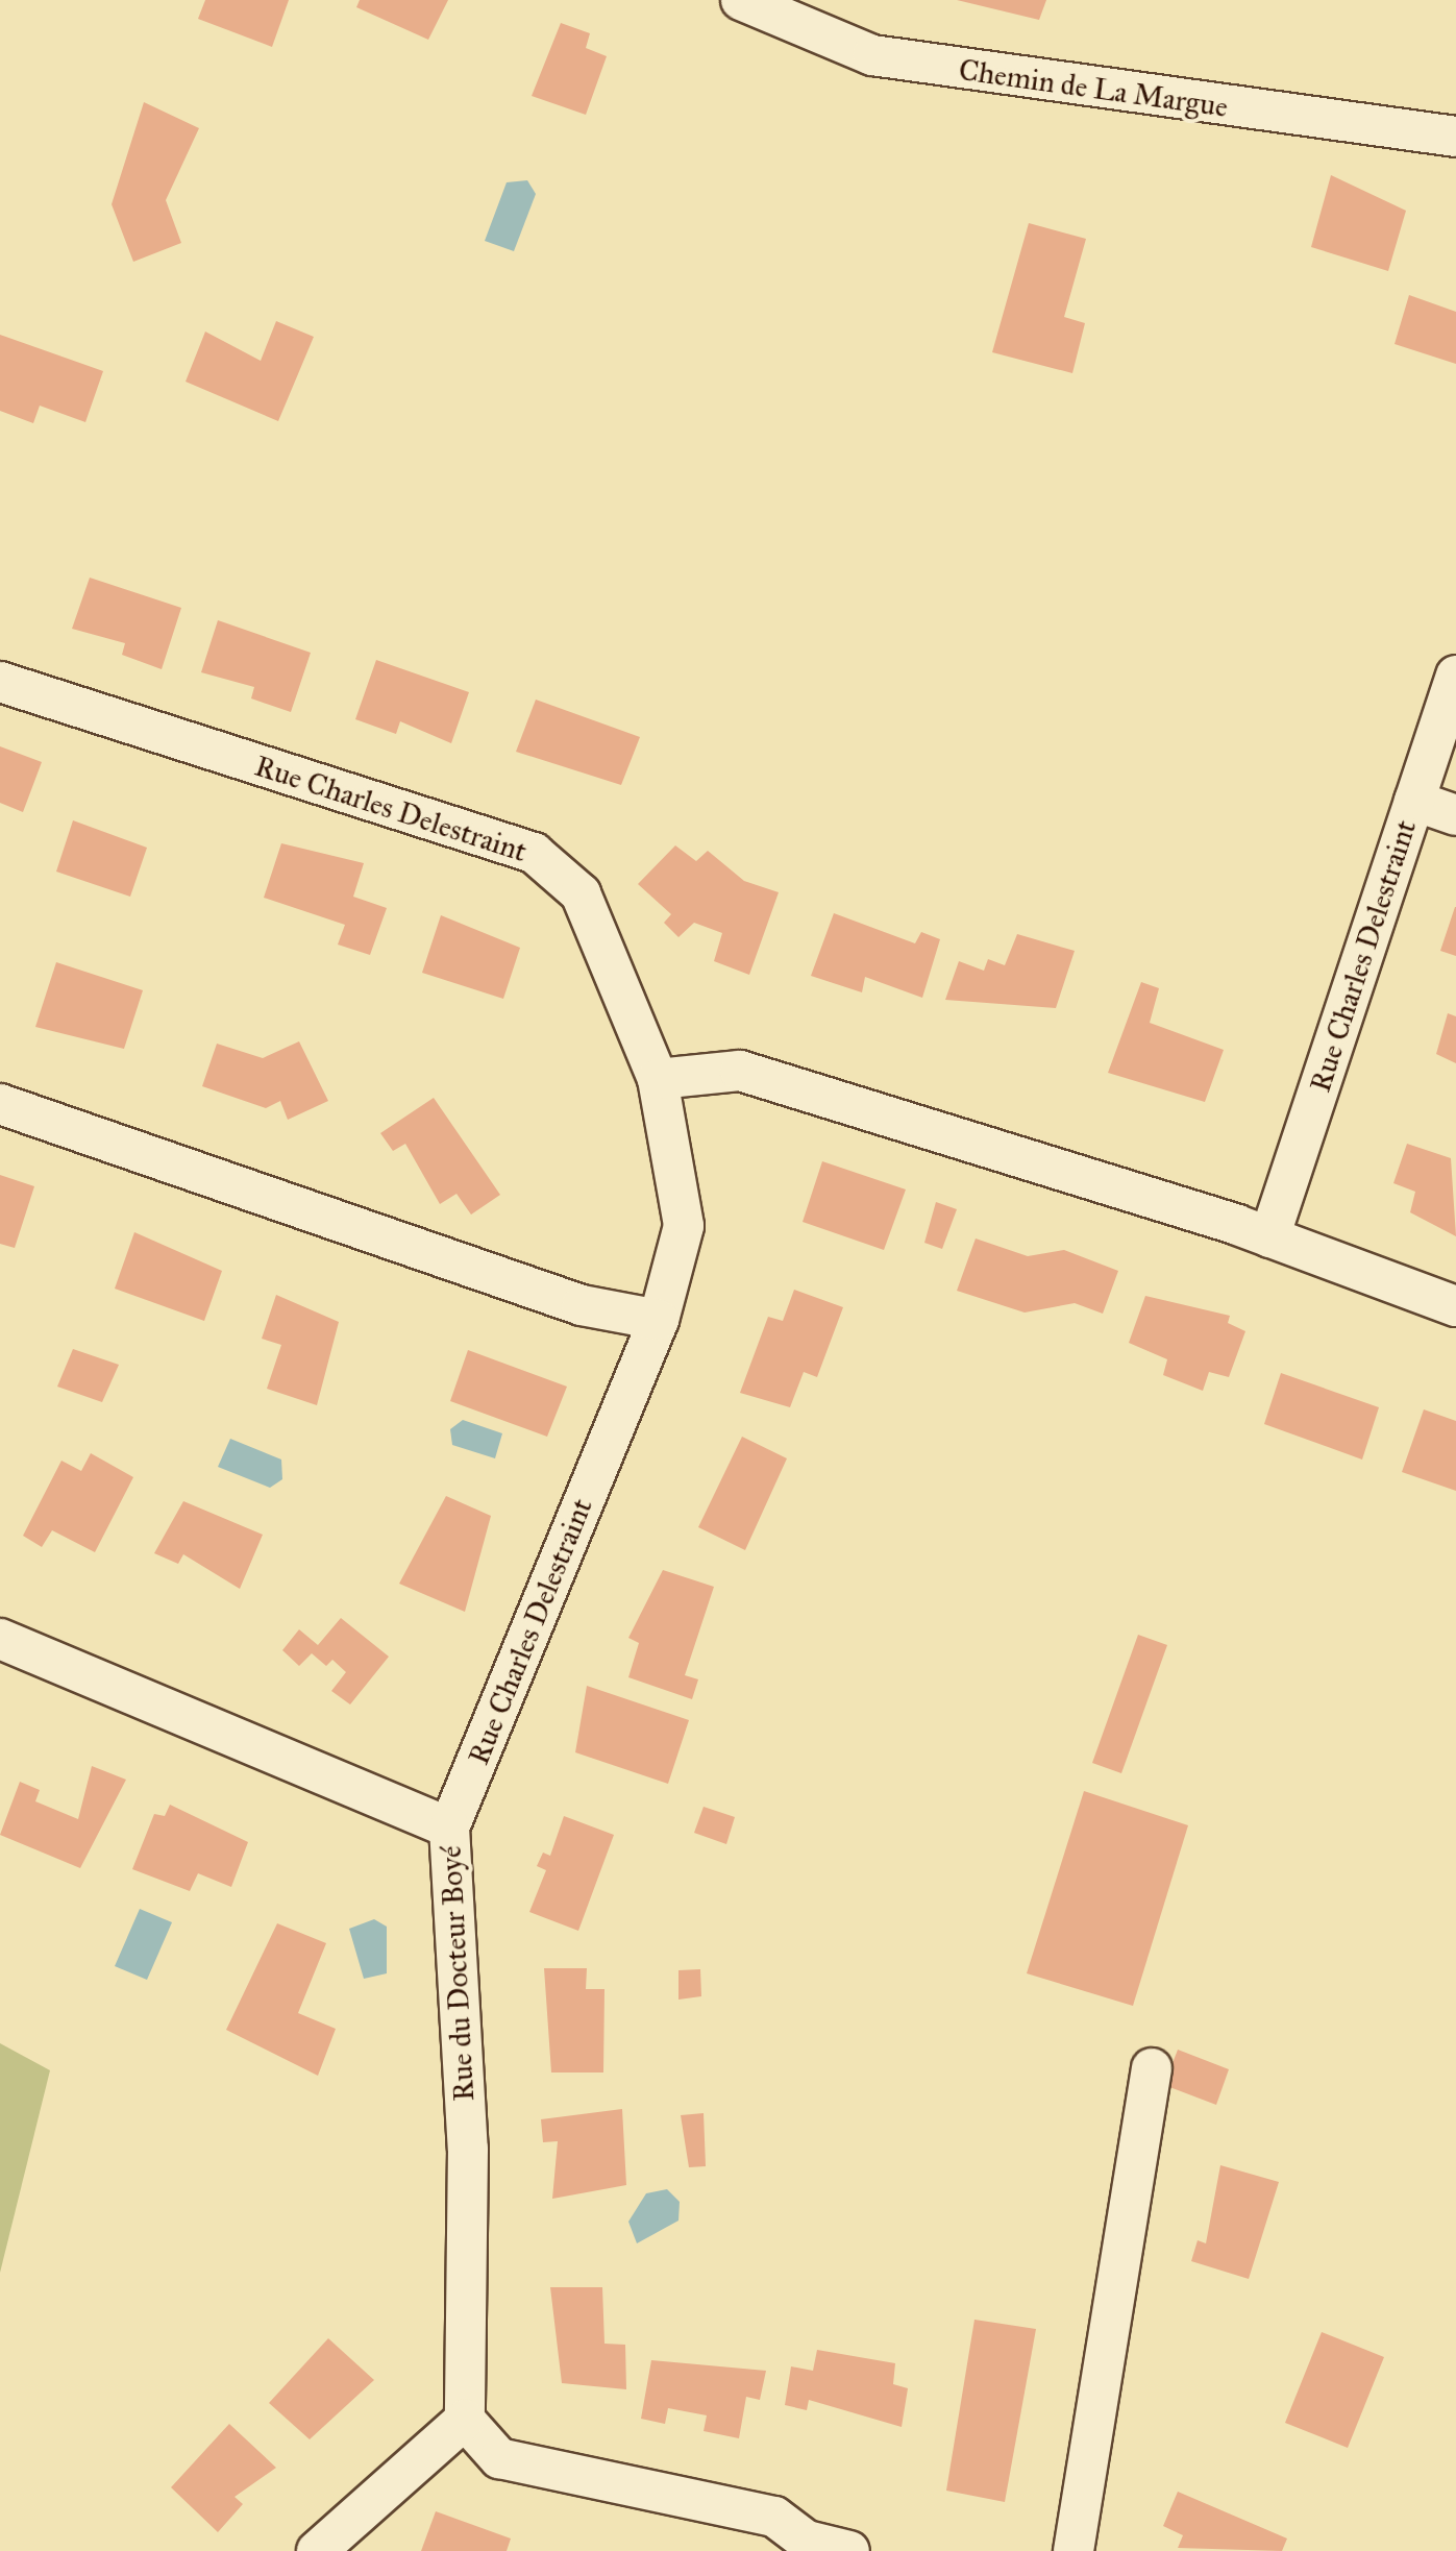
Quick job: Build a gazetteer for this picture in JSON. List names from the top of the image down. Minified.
{"streets":{"street":["Chemin de La Margue","Rue Charles Delestraint","Rue du Docteur Boyé"]},"crossings":[["Rue Charles Delestraint","Rue du Docteur Boyé"]]}
